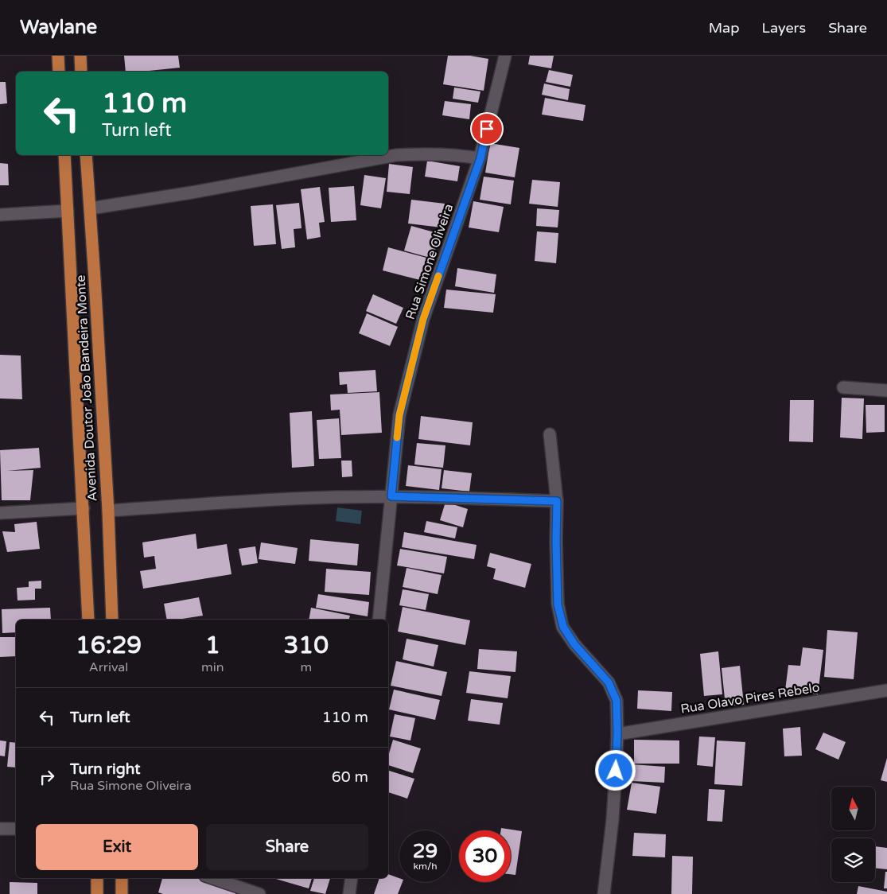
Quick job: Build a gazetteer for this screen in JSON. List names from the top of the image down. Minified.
{"streets":{"main road":["Avenida Doutor João Bandeira Monte"],"street":["Rua Simone Oliveira","Rua Olavo Pires Rebelo"]},"north":"top","page":{"header":"Waylane","nav":["Map","Layers","Share"],"turn":["110 m","Turn left"],"eta":["16:29","Arrival","1","min","310","m"],"list":[{"name":"Turn left","value":"110 m"},{"name":"Turn right","note":"Rua Simone Oliveira","value":"60 m"}],"buttons":["Exit","Share"],"speed":"29 km/h","limit":"30"}}
